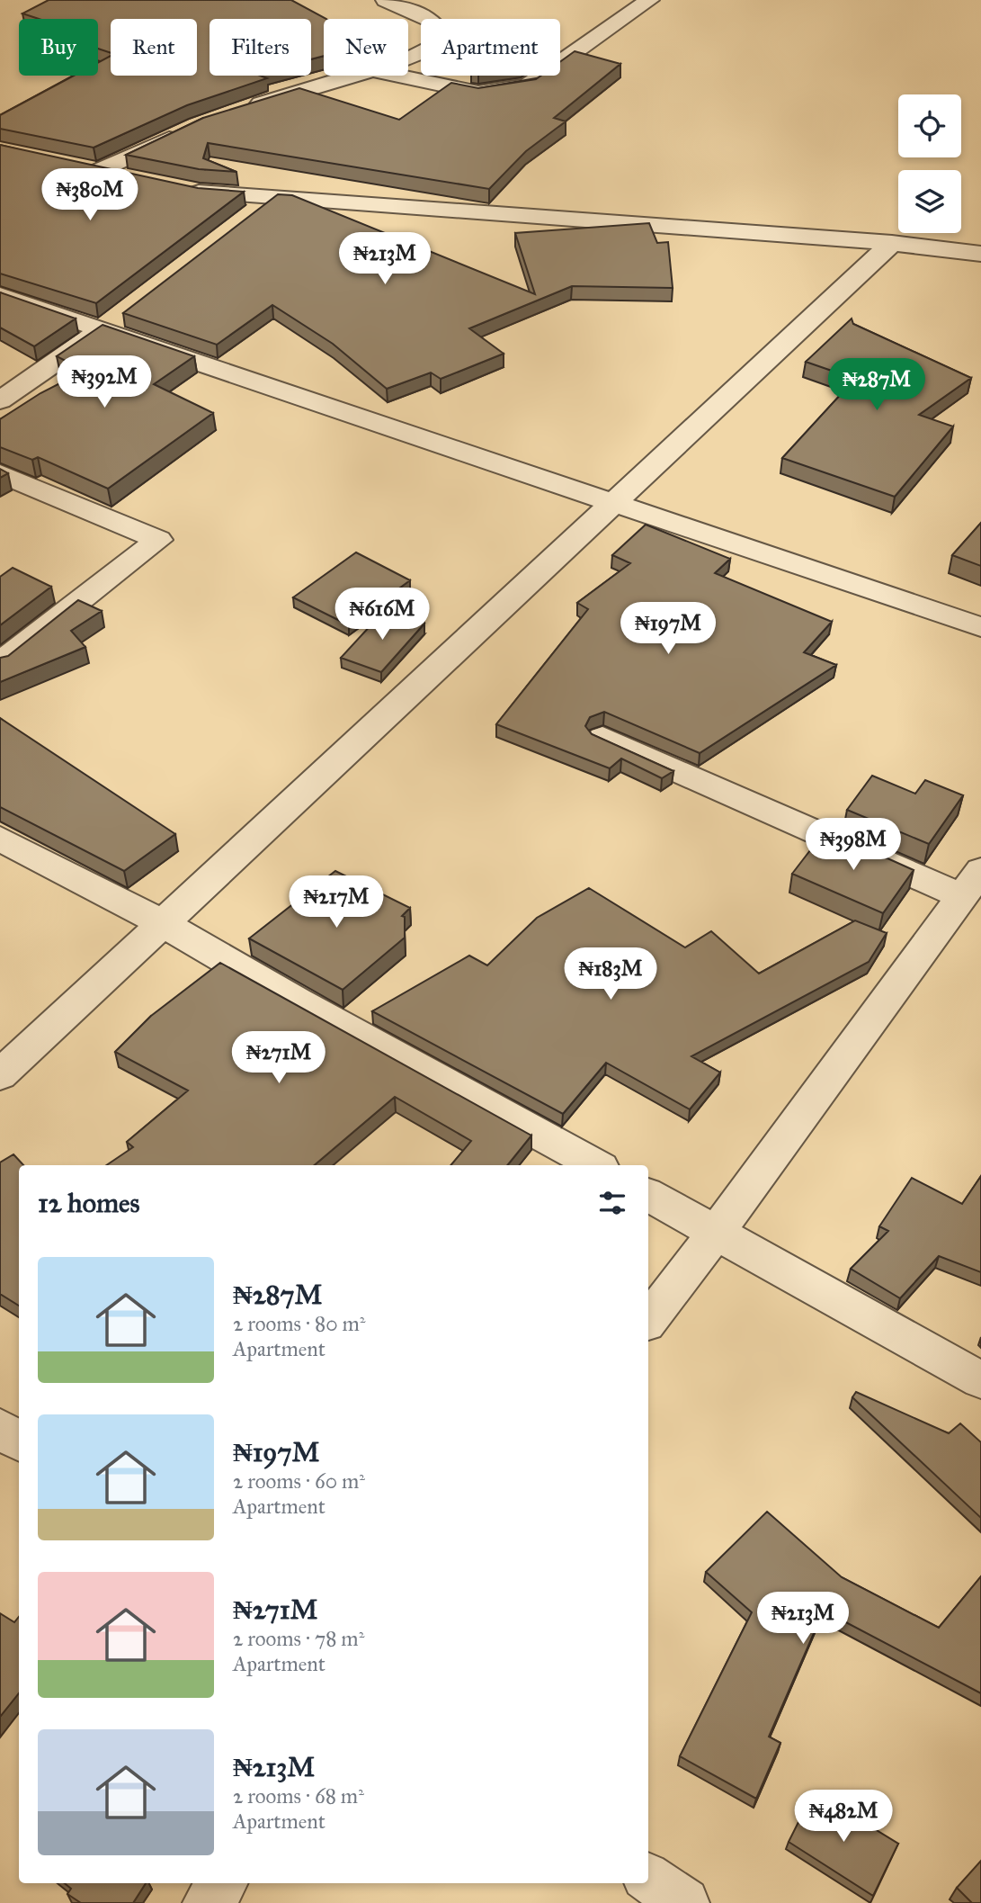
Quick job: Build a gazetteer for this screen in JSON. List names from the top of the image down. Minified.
{"page":{"chip":["Buy","Rent","Filters","New","Apartment"],"price":["₦380M","₦213M","₦392M","₦287M","₦616M","₦197M","₦398M","₦217M","₦183M","₦271M","₦213M","₦482M"],"heading":"12 homes","list":[{"name":"₦287M","note":"2 rooms · 80 m² · Apartment"},{"name":"₦197M","note":"2 rooms · 60 m² · Apartment"},{"name":"₦271M","note":"2 rooms · 78 m² · Apartment"},{"name":"₦213M","note":"2 rooms · 68 m² · Apartment"}]}}
